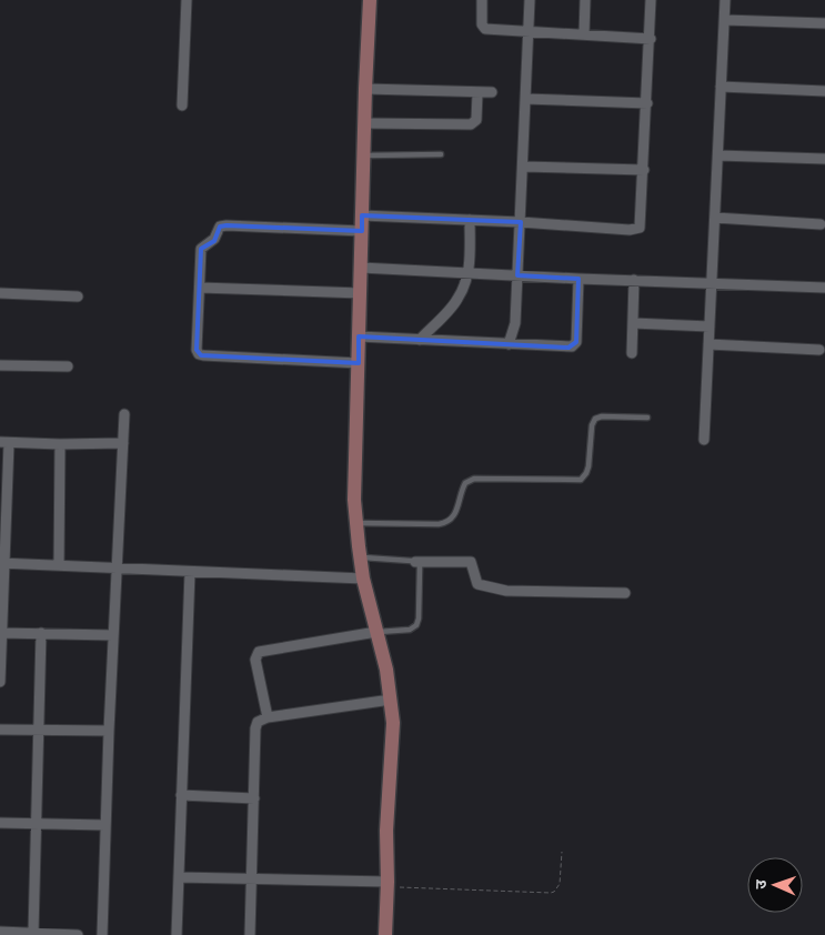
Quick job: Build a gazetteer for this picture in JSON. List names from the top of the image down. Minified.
{"north":"left"}
